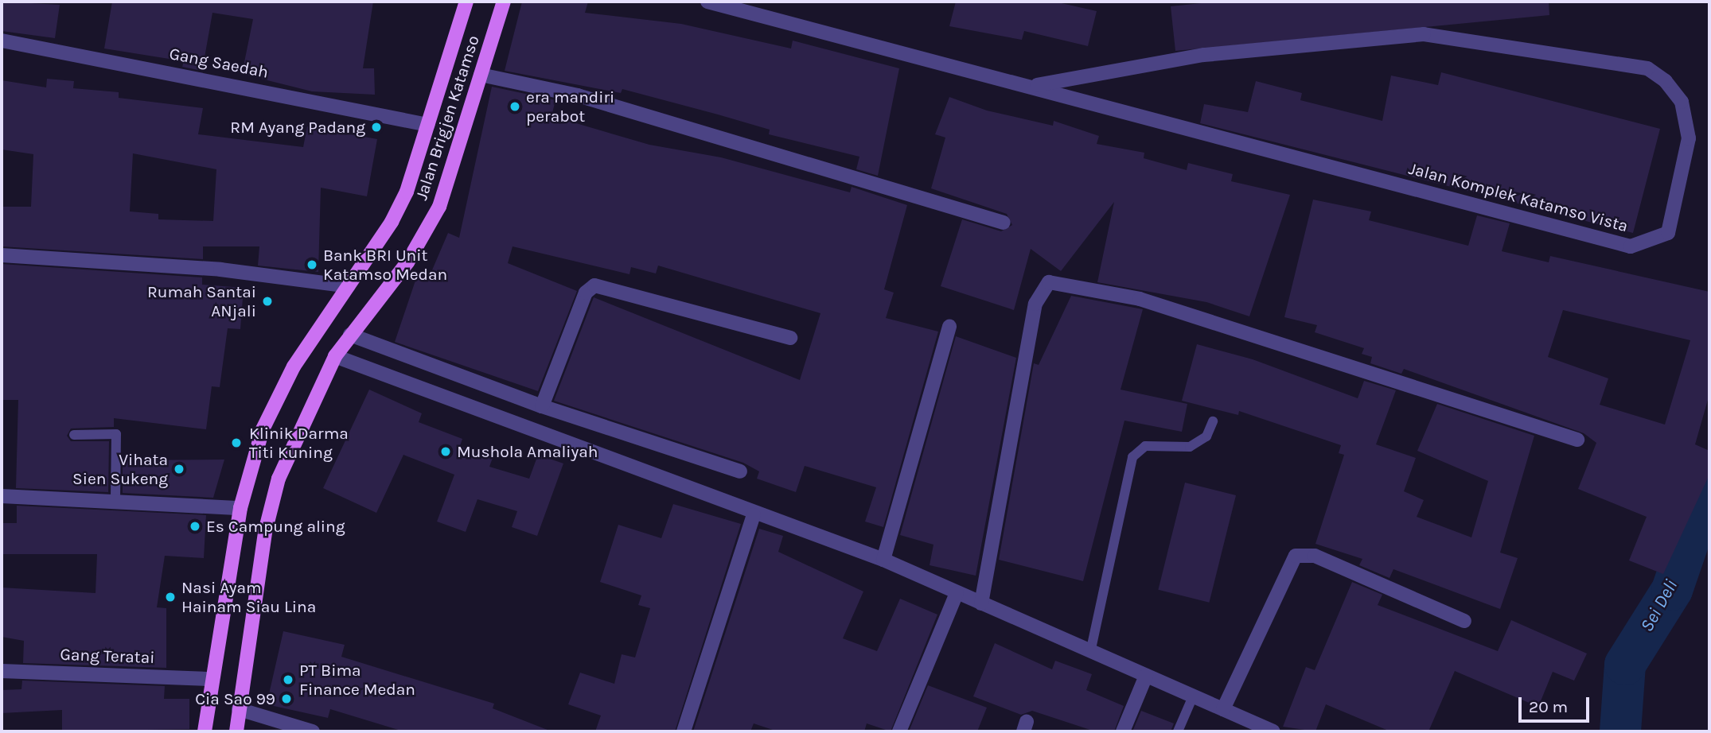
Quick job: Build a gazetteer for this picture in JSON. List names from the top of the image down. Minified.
{"streets":{"main road":["Jalan Brigjen Katamso"],"street":["Gang Saedah","Jalan Komplek Katamso Vista","Gang Teratai"]},"crossings":[["Gang Saedah","Jalan Brigjen Katamso"],["Jalan Brigjen Katamso","Gang Teratai"]],"water":["Sei Deli"],"places":["era mandiri perabot","RM Ayang Padang","Bank BRI Unit Katamso Medan","Rumah Santai ANjali","Klinik Darma Titi Kuning","Mushola Amaliyah","Vihata Sien Sukeng","Es Campung aling","Nasi Ayam Hainam Siau Lina","PT Bima Finance Medan","Cia Sao 99"],"scale_bar":"20 m"}
